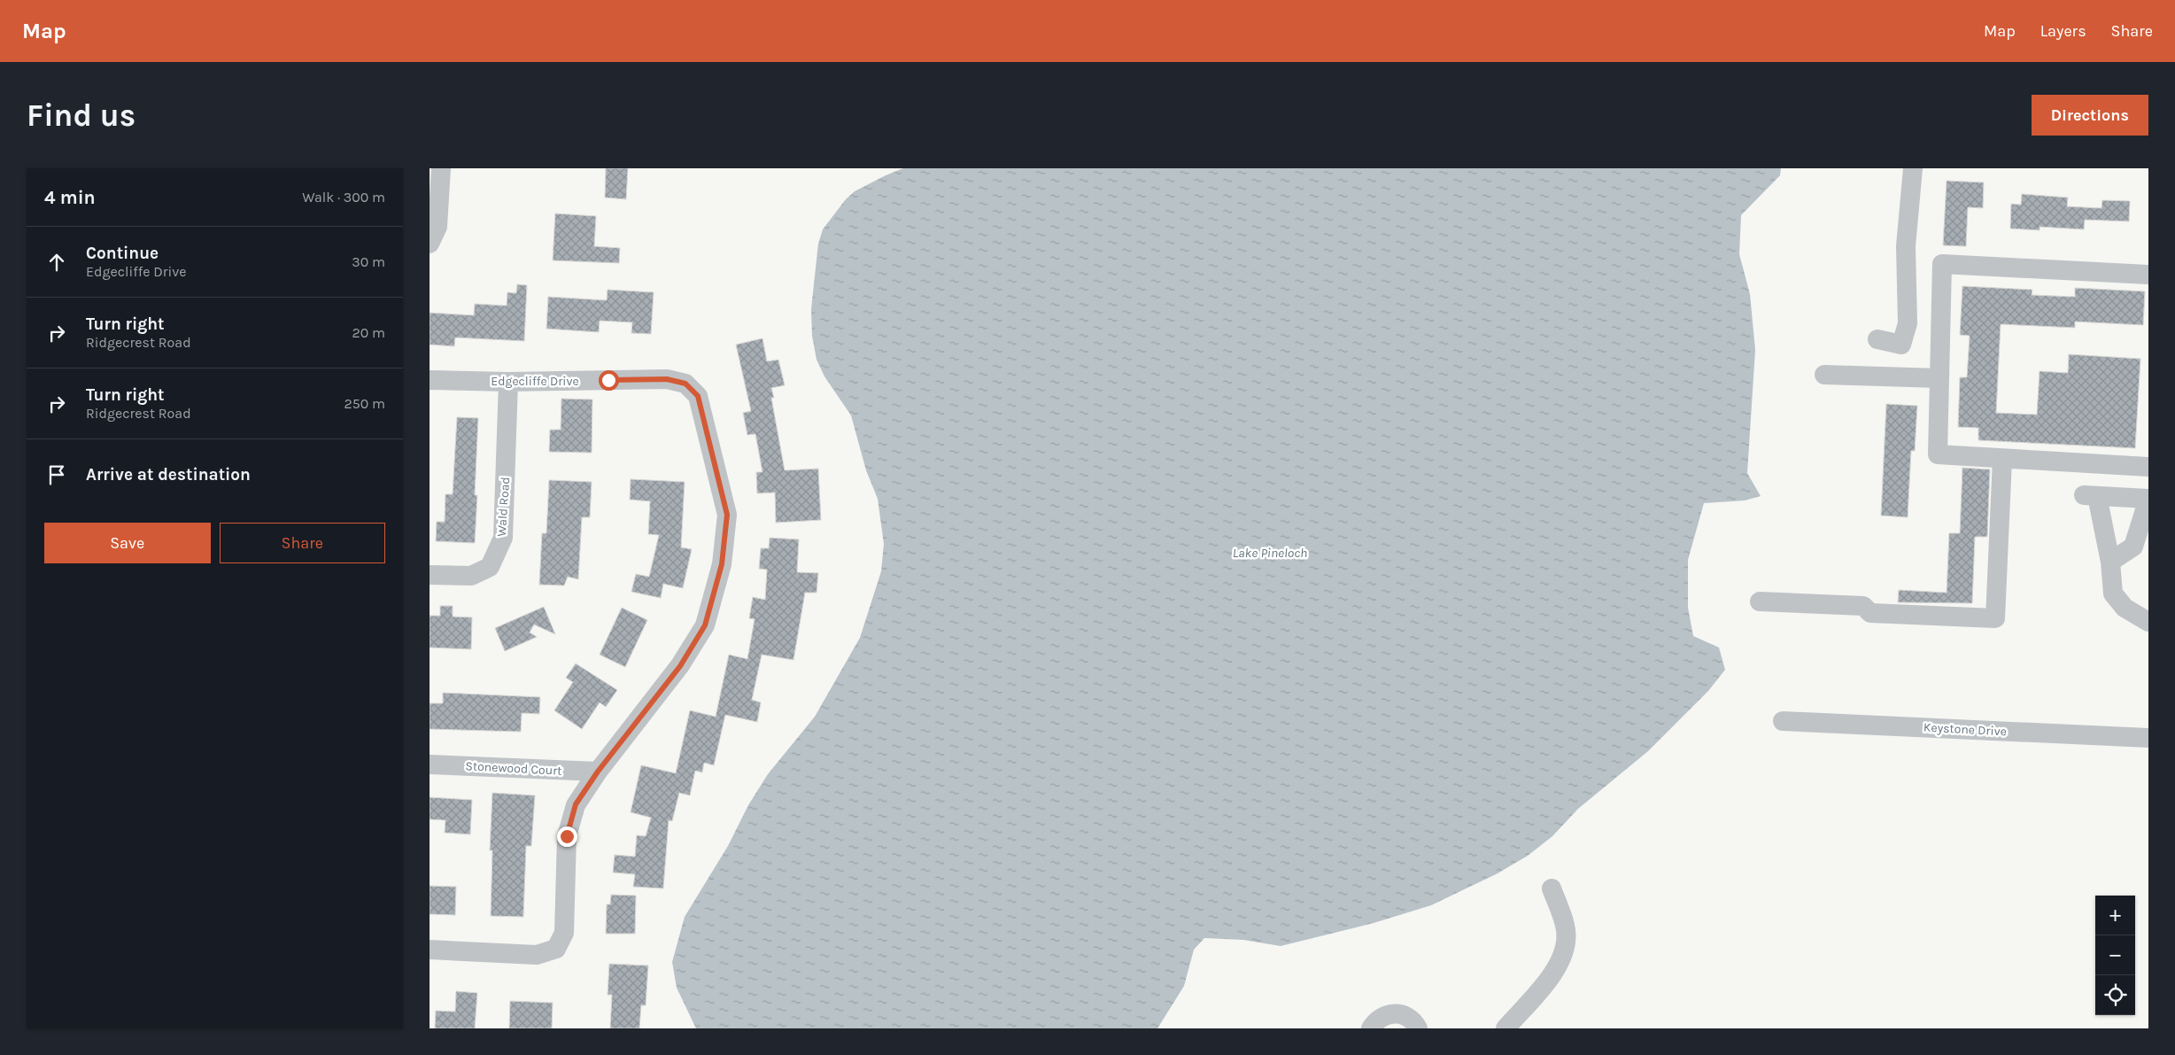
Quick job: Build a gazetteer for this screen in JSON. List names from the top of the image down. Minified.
{"streets":{"street":["Edgecliffe Drive","Wald Road","Keystone Drive","Stonewood Court"]},"crossings":[["Edgecliffe Drive","Wald Road"],["Edgecliffe Drive","Stonewood Court"]],"water":["Lake Pineloch"],"page":{"header":"Map","nav":["Map","Layers","Share"],"buttons":["Directions",["Save","Share"]],"title":"Find us","heading":["4 min","Walk · 300 m"],"list":[["Continue","Edgecliffe Drive","30 m"],["Turn right","Ridgecrest Road","20 m"],["Turn right","Ridgecrest Road","250 m"],"Arrive at destination"],"map_buttons":["+","−"]}}
